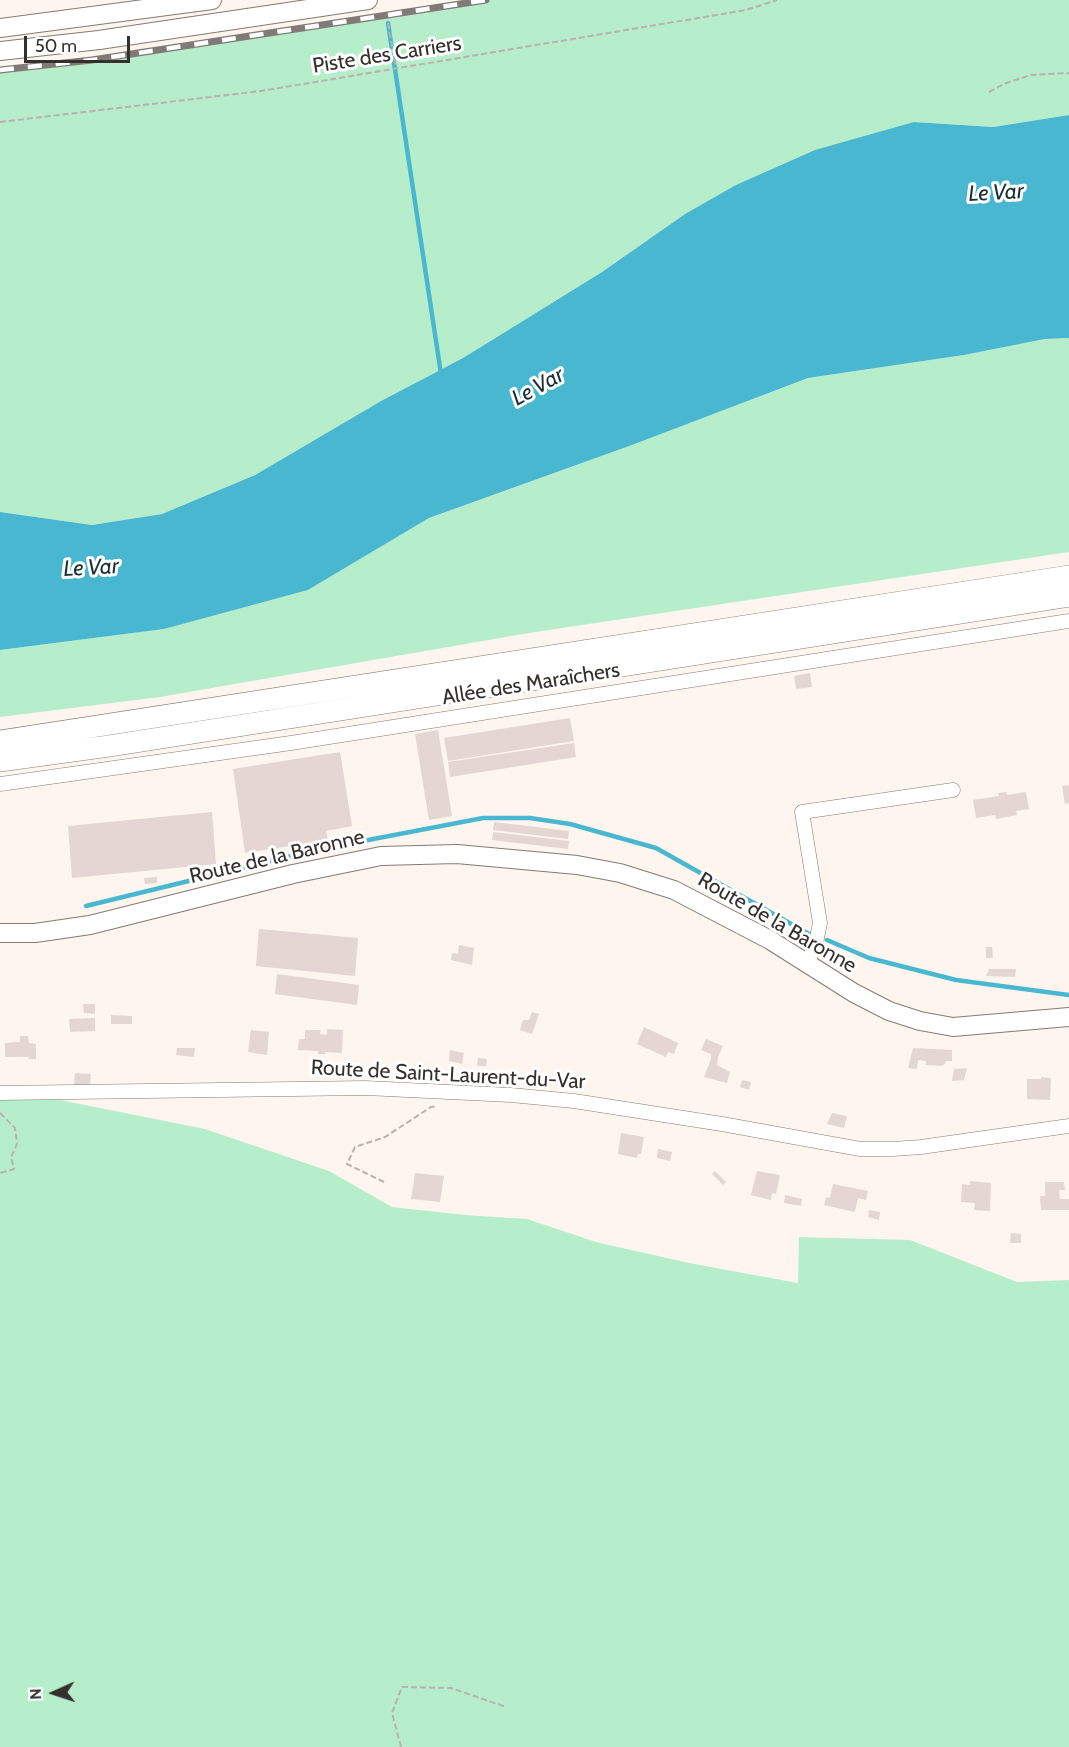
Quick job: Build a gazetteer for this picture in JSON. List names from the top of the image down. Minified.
{"streets":{"main road":["Route de la Baronne"],"street":["Allée des Maraîchers","Route de Saint-Laurent-du-Var"],"path":["Piste des Carriers"]},"water":["Le Var"],"scale_bar":"50 m","north":"left"}
